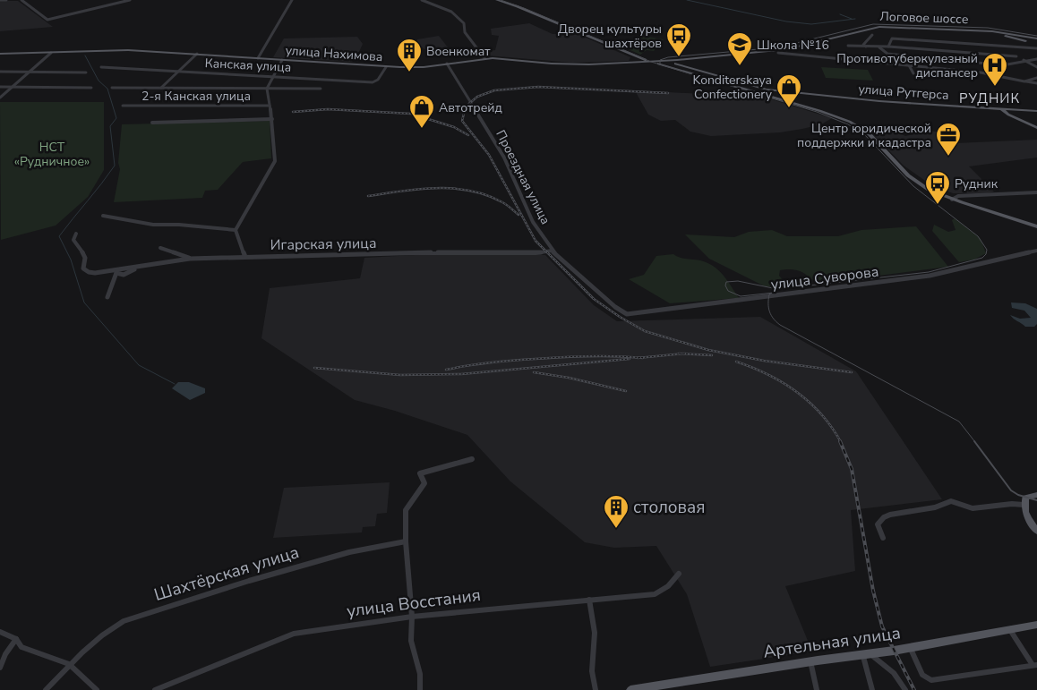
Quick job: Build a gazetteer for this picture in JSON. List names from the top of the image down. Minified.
{"streets":{"main road":["Логовое шоссе","улица Нахимова","улица Рутгерса","Артельная улица"],"street":["Канская улица","2-я Канская улица","Проездная улица","Игарская улица","улица Суворова","Шахтёрская улица","улица Восстания"]},"crossings":[["Логовое шоссе","улица Нахимова"],["Логовое шоссе","улица Рутгерса"],["улица Нахимова","Канская улица"],["улица Нахимова","улица Рутгерса"],["улица Нахимова","Проездная улица"],["Проездная улица","Игарская улица"],["Проездная улица","улица Суворова"]],"districts":["РУДНИК"],"parks":["НСТ «Рудничное»"],"places":{"bus stop":["Дворец культуры шахтёров","Рудник"],"school or university":["Школа №16"],"building":["Военкомат","столовая"],"hospital":["Противотуберкулезный диспансер"],"shop":["Konditerskaya Confectionery","Автотрейд"],"office":["Центр юридической поддержки и кадастра"]}}
